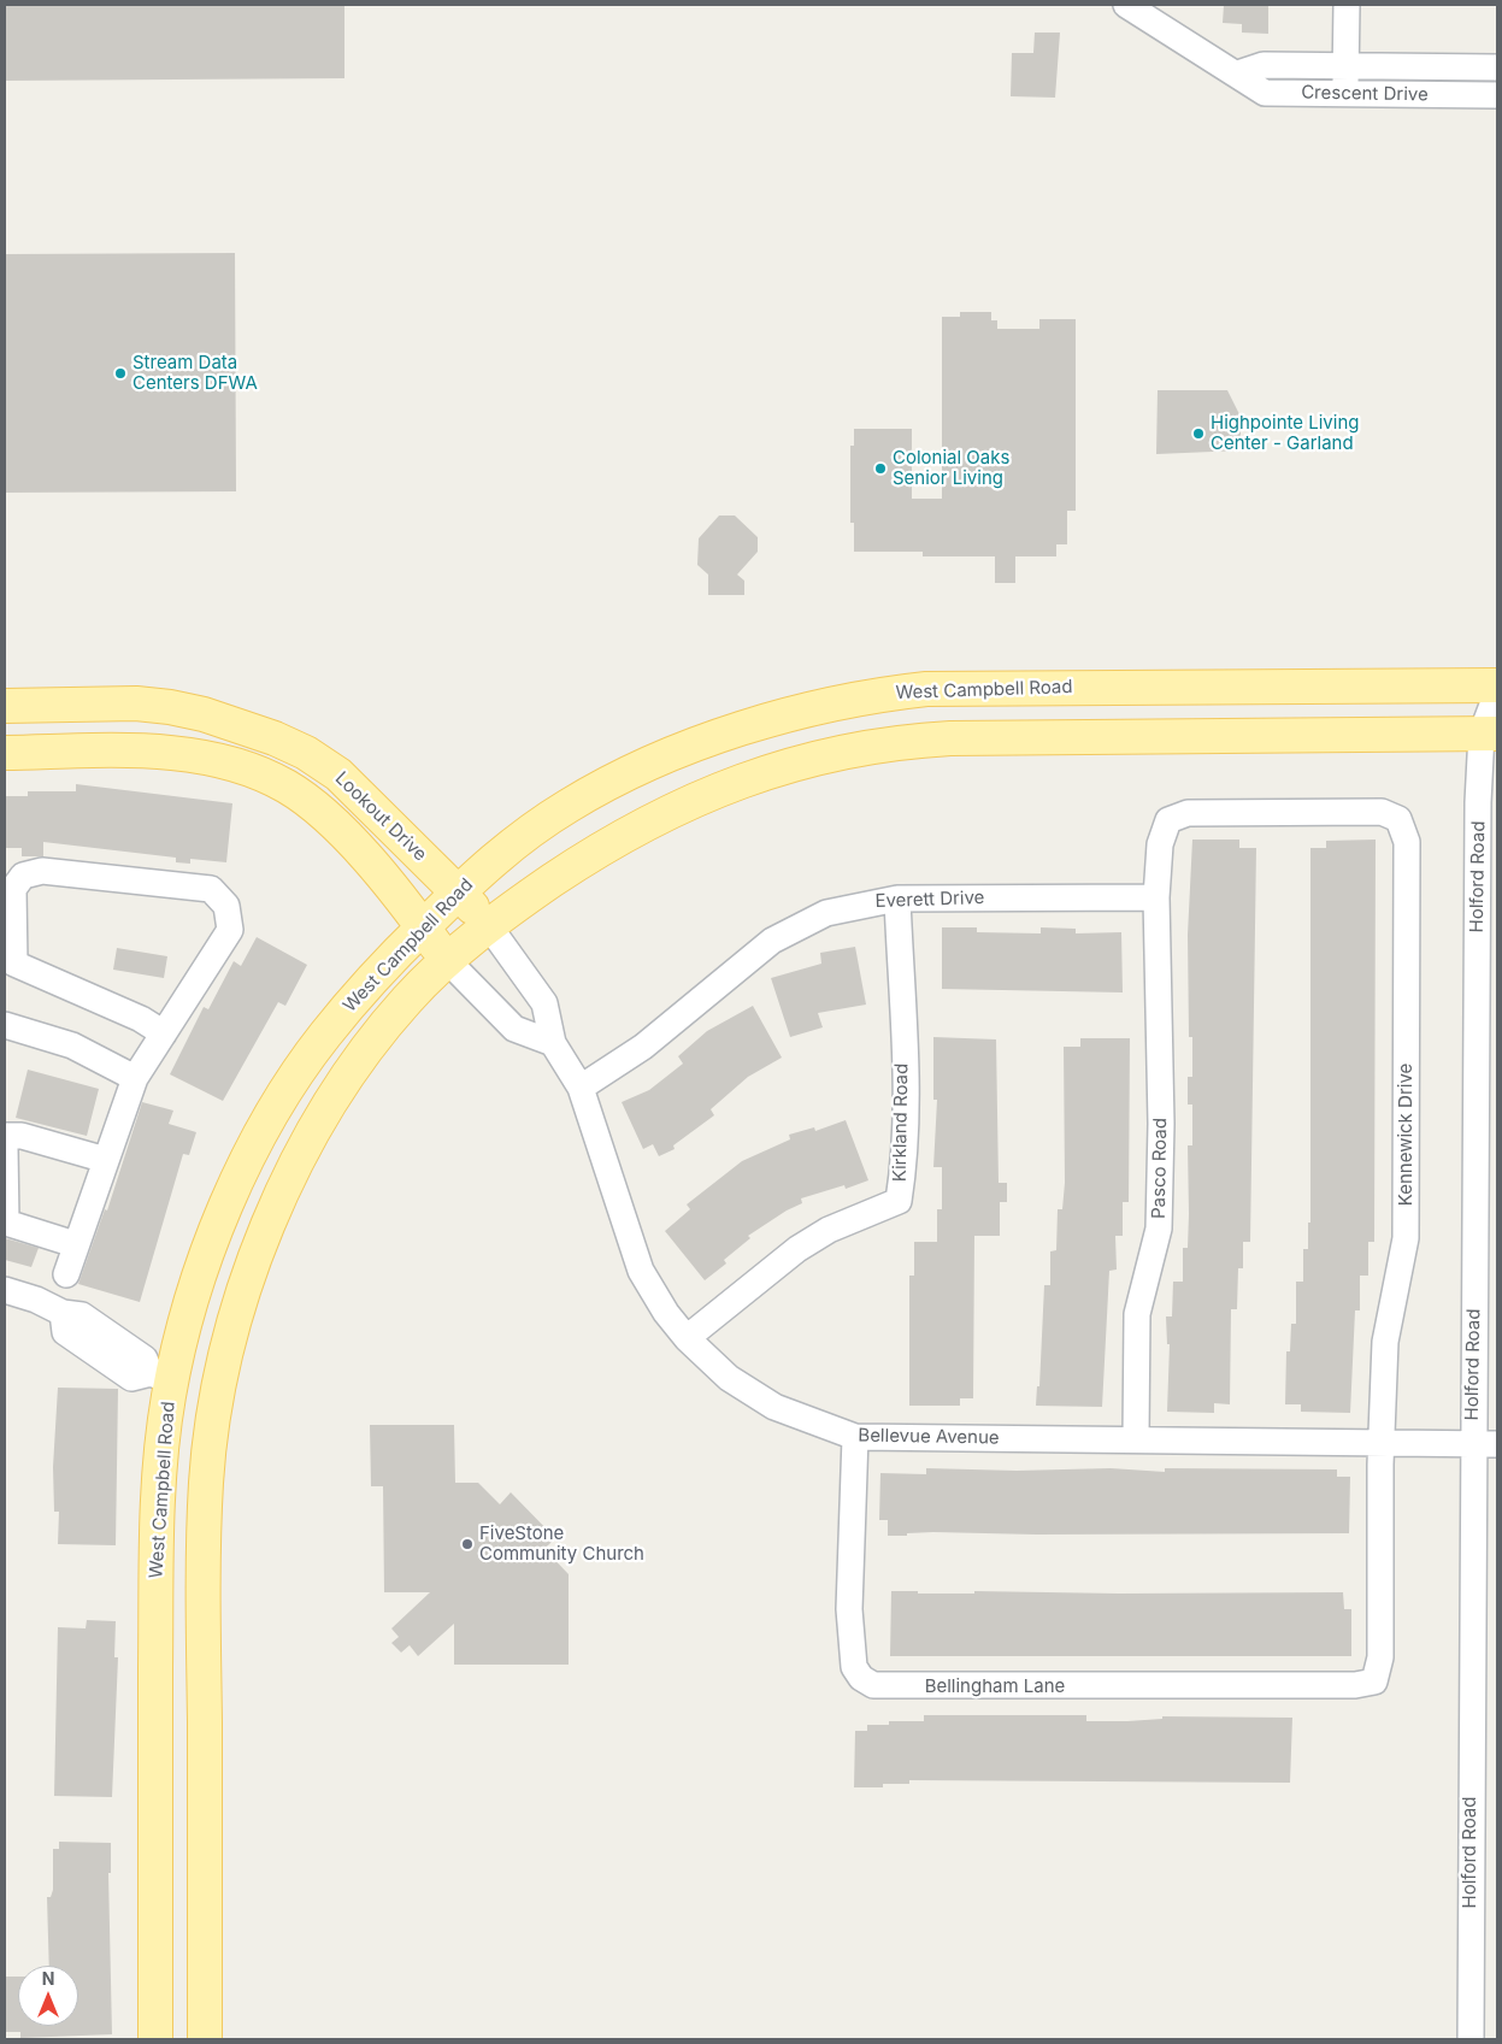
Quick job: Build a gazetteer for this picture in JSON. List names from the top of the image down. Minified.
{"streets":{"main road":["West Campbell Road","Lookout Drive"],"street":["Crescent Drive","Holford Road","Everett Drive","Kirkland Road","Kennewick Drive","Pasco Road","Bellevue Avenue","Bellingham Lane"]},"crossings":[["West Campbell Road","Lookout Drive"],["West Campbell Road","Holford Road"],["West Campbell Road","Bellevue Avenue"],["Lookout Drive","Bellevue Avenue"],["Holford Road","Bellevue Avenue"],["Everett Drive","Kirkland Road"],["Everett Drive","Pasco Road"],["Everett Drive","Bellevue Avenue"],["Kirkland Road","Bellevue Avenue"],["Kennewick Drive","Pasco Road"],["Kennewick Drive","Bellevue Avenue"],["Kennewick Drive","Bellingham Lane"],["Pasco Road","Bellevue Avenue"],["Bellevue Avenue","Bellingham Lane"]],"places":["Stream Data Centers DFWA","Highpointe Living Center - Garland","Colonial Oaks Senior Living","FiveStone Community Church"],"north":"top"}
